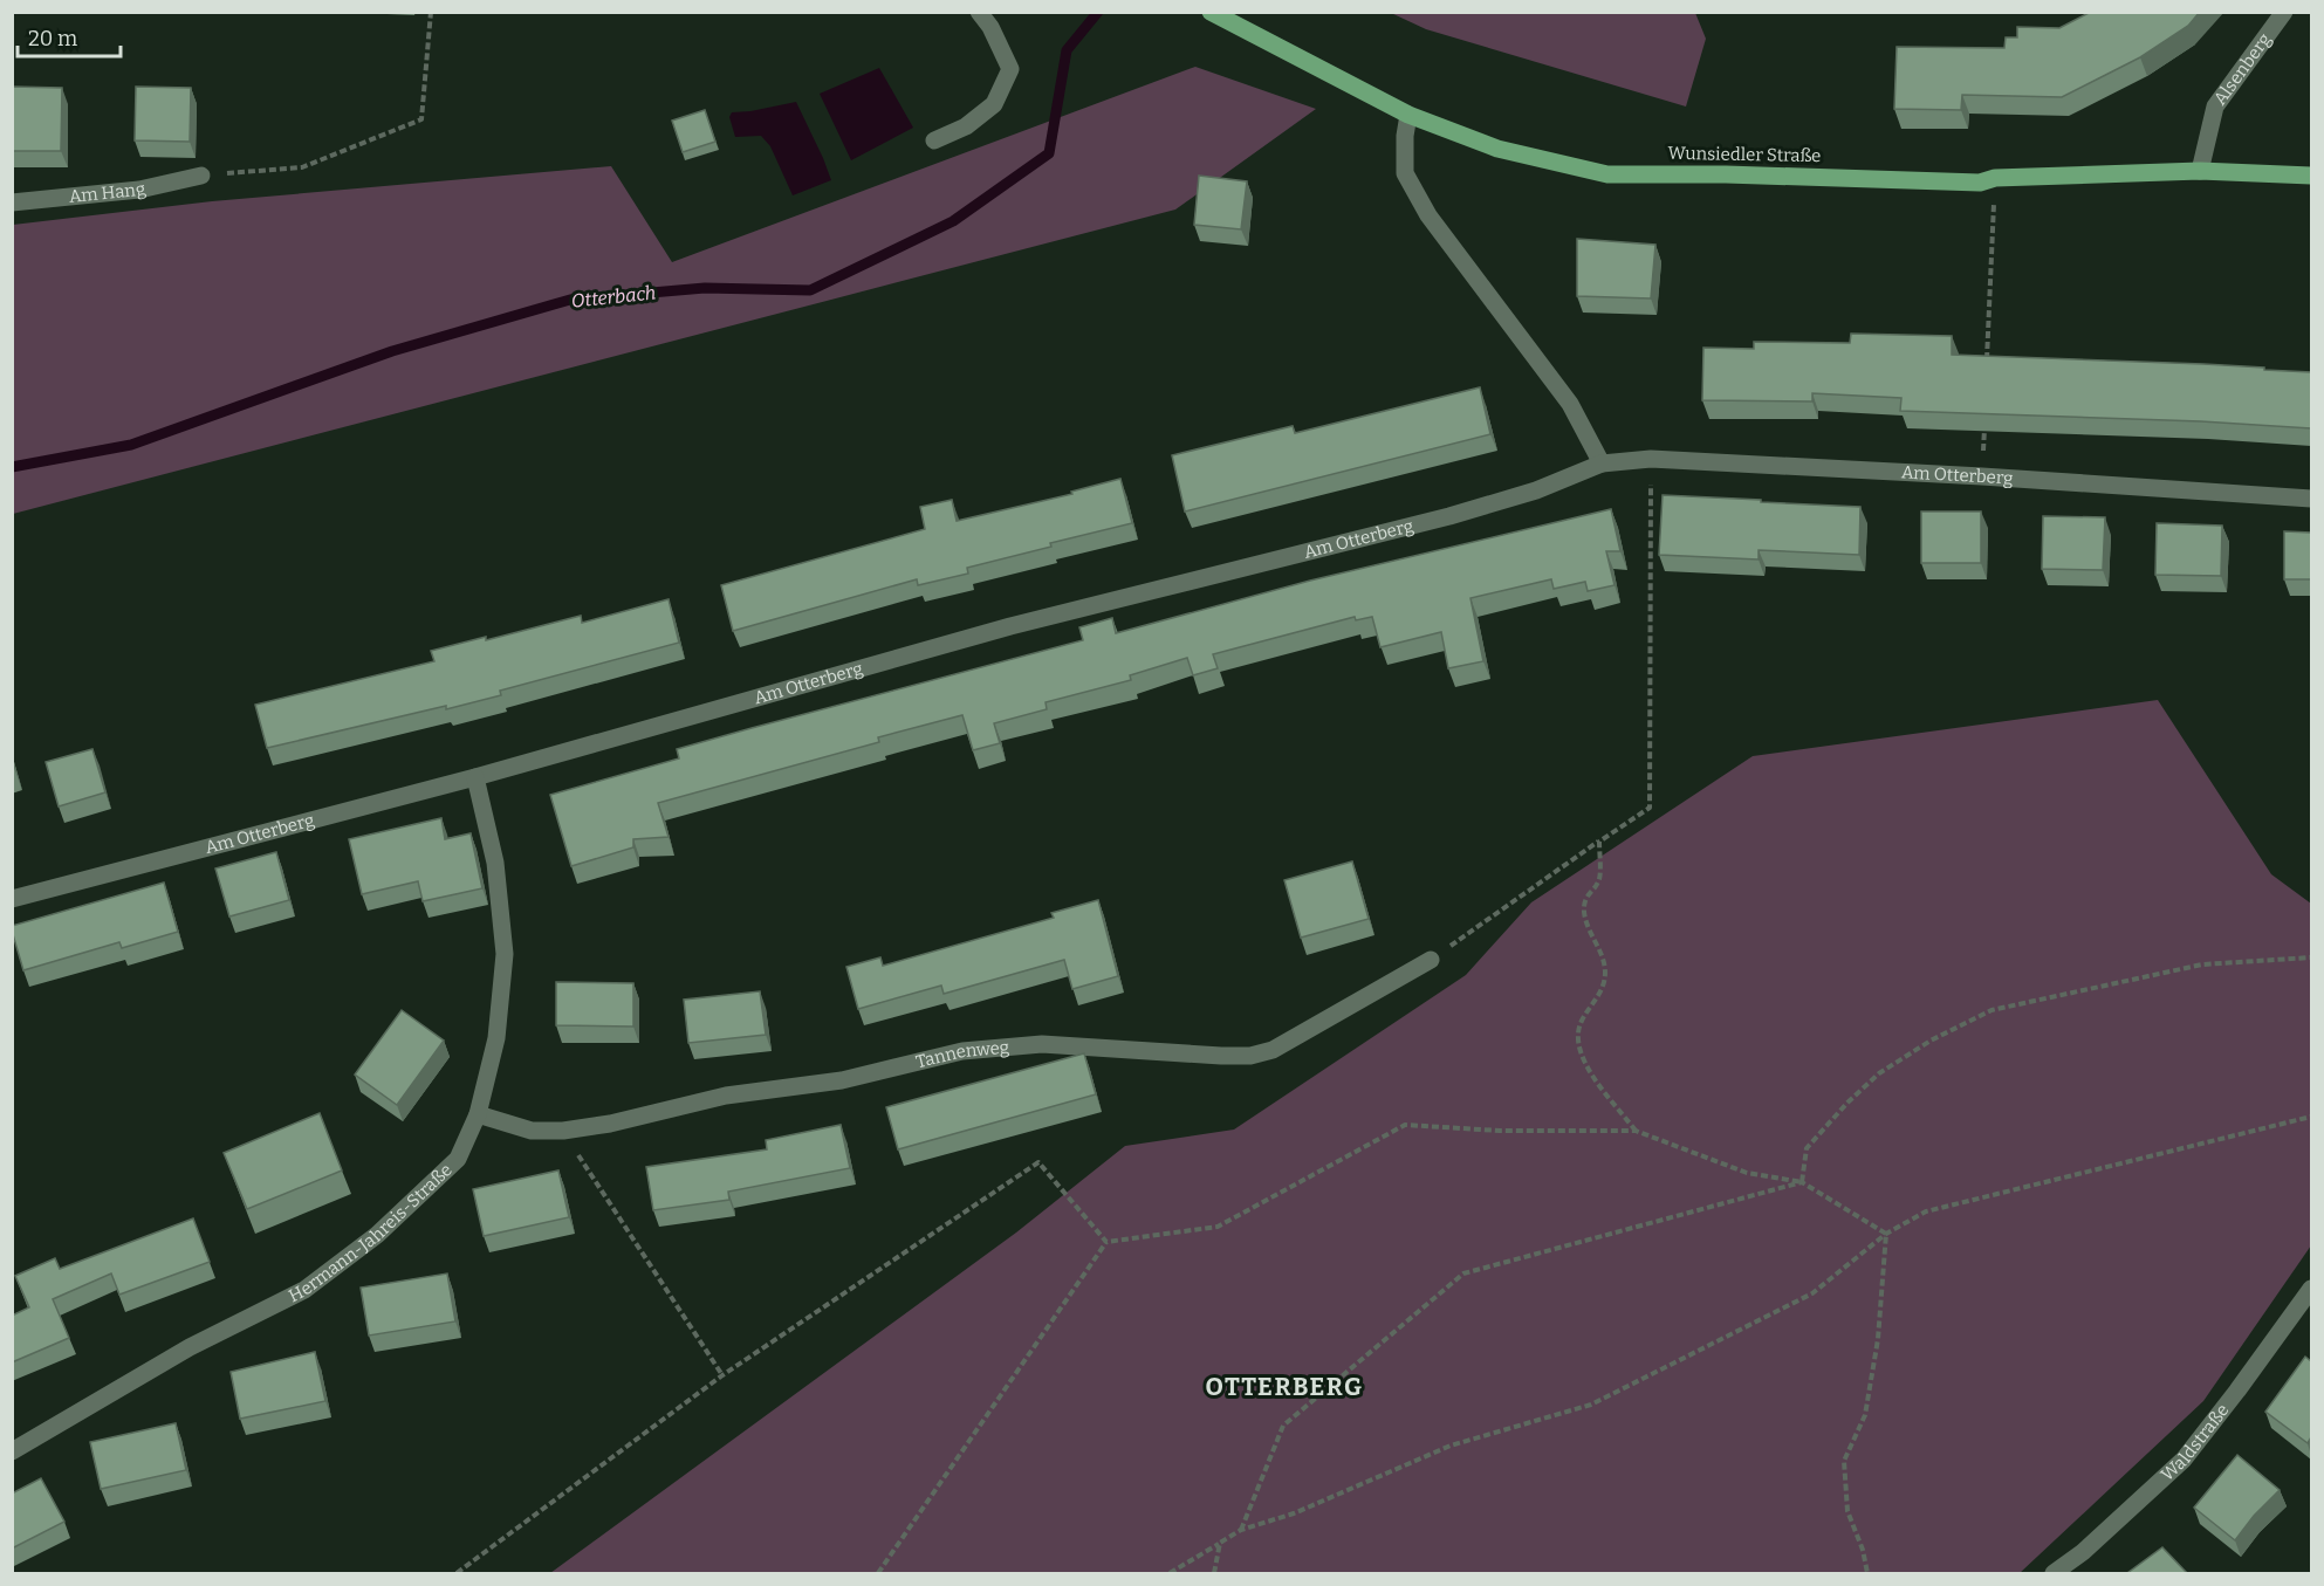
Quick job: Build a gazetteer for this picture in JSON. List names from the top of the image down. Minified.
{"streets":{"main road":["Wunsiedler Straße"],"street":["Alsenberg","Am Hang","Am Otterberg","Tannenweg","Hermann-Jahreis-Straße","Waldstraße"]},"crossings":[["Alsenberg","Wunsiedler Straße"],["Am Otterberg","Hermann-Jahreis-Straße"],["Tannenweg","Hermann-Jahreis-Straße"]],"districts":["OTTERBERG"],"water":["Otterbach"],"scale_bar":"20 m"}
